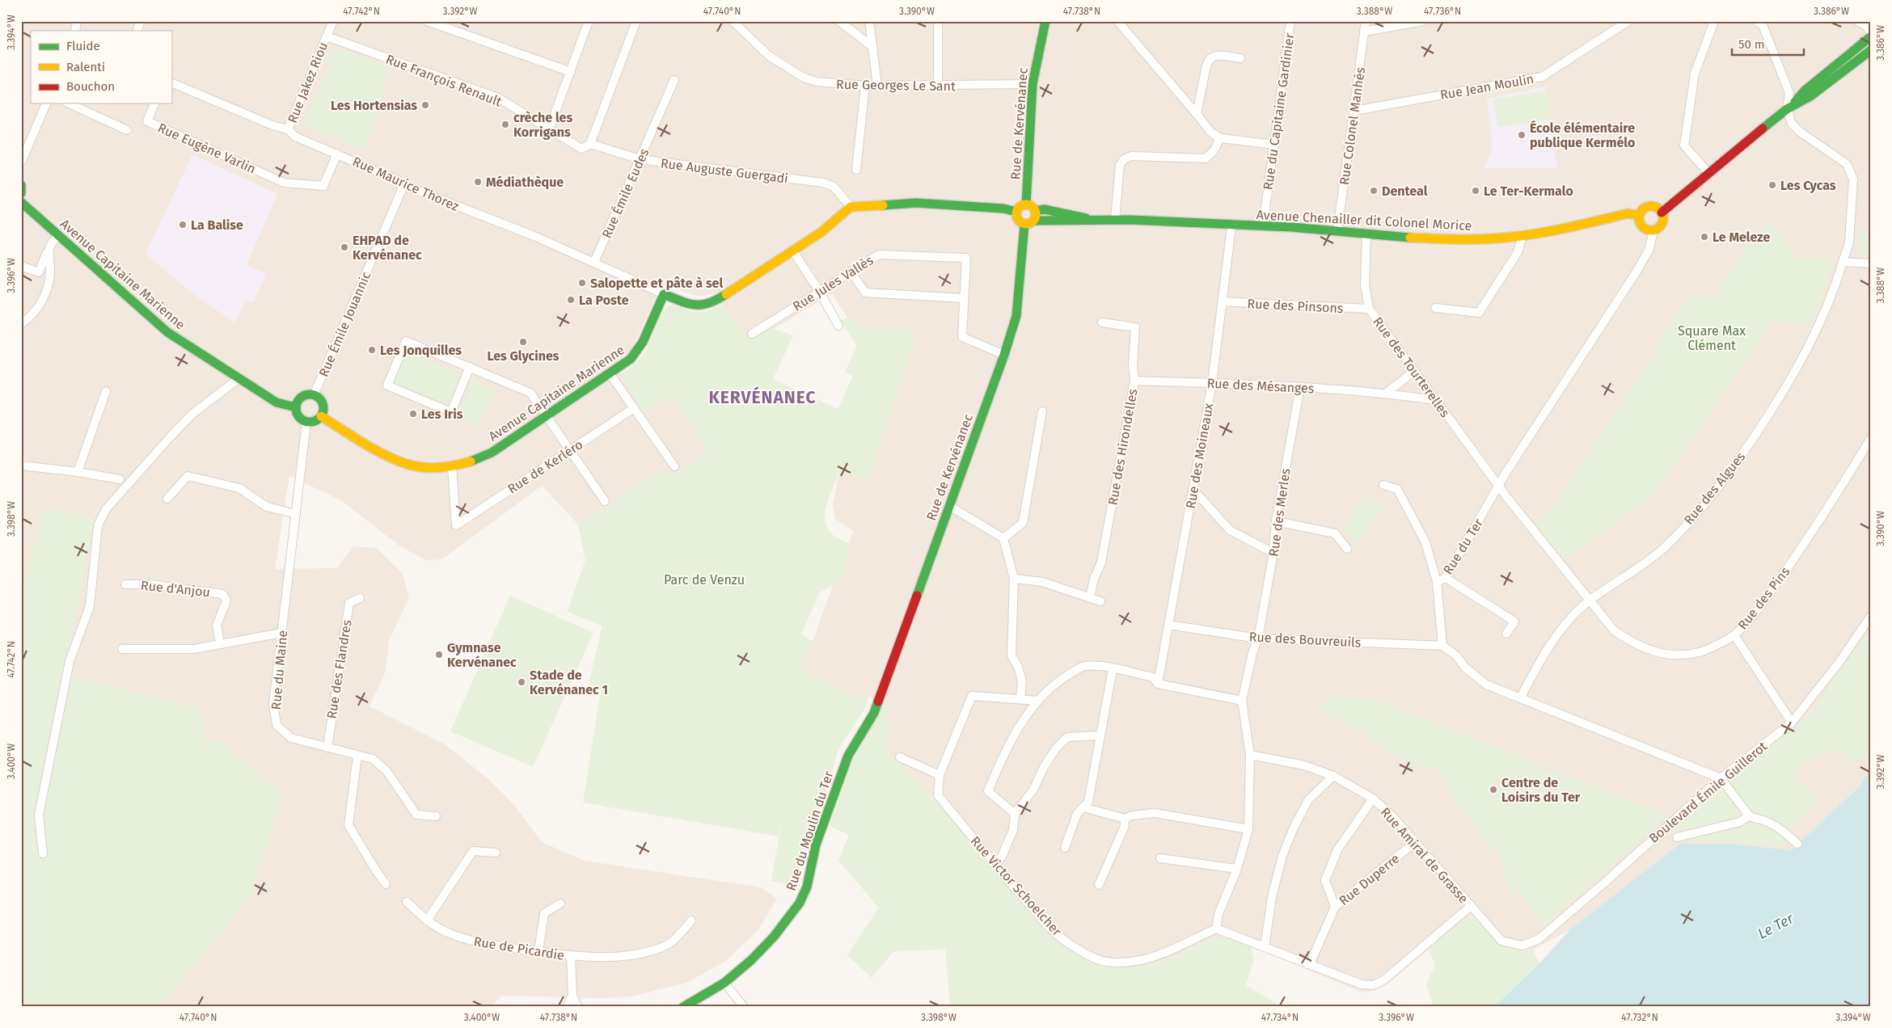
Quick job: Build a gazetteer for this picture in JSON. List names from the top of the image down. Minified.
{"streets":{"street":["Rue François Renault","Rue Jakez Riou","Rue Georges Le Sant","Rue Jean Moulin","Rue du Capitaine Gardinier","Rue de Kervénanec","Rue Colonel Manhès","Rue Eugène Varlin","Rue Auguste Guergadi","Rue Maurice Thorez","Rue Émile Eudes","Avenue Chenailler dit Colonel Morice","Avenue Capitaine Marienne","Rue Jules Vallès","Rue des Pinsons","Rue Émile Jouannic","Rue des Tourterelles","Rue des Mésanges","Rue des Hirondelles","Rue des Moineaux","Rue de Kerléro","Rue des Algues","Rue des Merles","Rue du Ter","Rue d'Anjou","Rue des Pins","Rue des Bouvreuils","Rue des Flandres","Rue du Maine","Boulevard Émile Guillerot","Rue du Moulin du Ter","Rue Amiral de Grasse","Rue Duperre","Rue Victor Schoelcher","Rue de Picardie"]},"crossings":[["Rue François Renault","Rue Jakez Riou"],["Rue François Renault","Rue Auguste Guergadi"],["Rue Jakez Riou","Rue Maurice Thorez"],["Rue Georges Le Sant","Rue de Kervénanec"],["Rue Jean Moulin","Rue Colonel Manhès"],["Rue du Capitaine Gardinier","Avenue Chenailler dit Colonel Morice"],["Rue de Kervénanec","Avenue Chenailler dit Colonel Morice"],["Rue de Kervénanec","Rue Jules Vallès"],["Rue de Kervénanec","Rue du Moulin du Ter"],["Rue Colonel Manhès","Avenue Chenailler dit Colonel Morice"],["Rue Eugène Varlin","Rue Maurice Thorez"],["Rue Auguste Guergadi","Rue Émile Eudes"],["Rue Maurice Thorez","Rue Émile Eudes"],["Rue Maurice Thorez","Avenue Capitaine Marienne"],["Rue Maurice Thorez","Rue Émile Jouannic"],["Avenue Chenailler dit Colonel Morice","Rue des Tourterelles"],["Avenue Chenailler dit Colonel Morice","Rue des Moineaux"],["Avenue Chenailler dit Colonel Morice","Rue du Ter"],["Avenue Capitaine Marienne","Rue Émile Jouannic"],["Avenue Capitaine Marienne","Rue de Kerléro"],["Avenue Capitaine Marienne","Rue du Maine"],["Rue des Pinsons","Rue des Tourterelles"],["Rue des Pinsons","Rue des Moineaux"],["Rue Émile Jouannic","Rue du Maine"],["Rue des Tourterelles","Rue des Mésanges"],["Rue des Tourterelles","Rue du Ter"],["Rue des Tourterelles","Rue des Pins"],["Rue des Mésanges","Rue des Hirondelles"],["Rue des Mésanges","Rue des Moineaux"],["Rue des Mésanges","Rue des Merles"],["Rue des Moineaux","Rue des Bouvreuils"],["Rue des Algues","Rue des Pins"],["Rue des Merles","Rue des Bouvreuils"],["Rue du Ter","Rue des Pins"],["Rue du Ter","Rue des Bouvreuils"],["Rue des Flandres","Rue du Maine"],["Boulevard Émile Guillerot","Rue Amiral de Grasse"],["Rue Amiral de Grasse","Rue Duperre"]],"districts":["KERVÉNANEC"],"water":["Le Ter"],"parks":["Square Max Clément","Parc de Venzu"],"places":["Les Hortensias","crèche les Korrigans","École élémentaire publique Kermélo","Médiathèque","Les Cycas","Denteal","Le Ter-Kermalo","La Balise","Le Meleze","EHPAD de Kervénanec","Salopette et pâte à sel","La Poste","Les Glycines","Les Jonquilles","Les Iris","Gymnase Kervénanec","Stade de Kervénanec 1","Centre de Loisirs du Ter"],"legend":["Fluide","Ralenti","Bouchon"],"scale_bar":"50 m","coordinates":["47.742°N","3.392°W","47.740°N","3.390°W","47.738°N","3.388°W","47.736°N","3.386°W","3.394°W","3.396°W","3.398°W","3.400°W","47.734°N","47.732°N"]}
